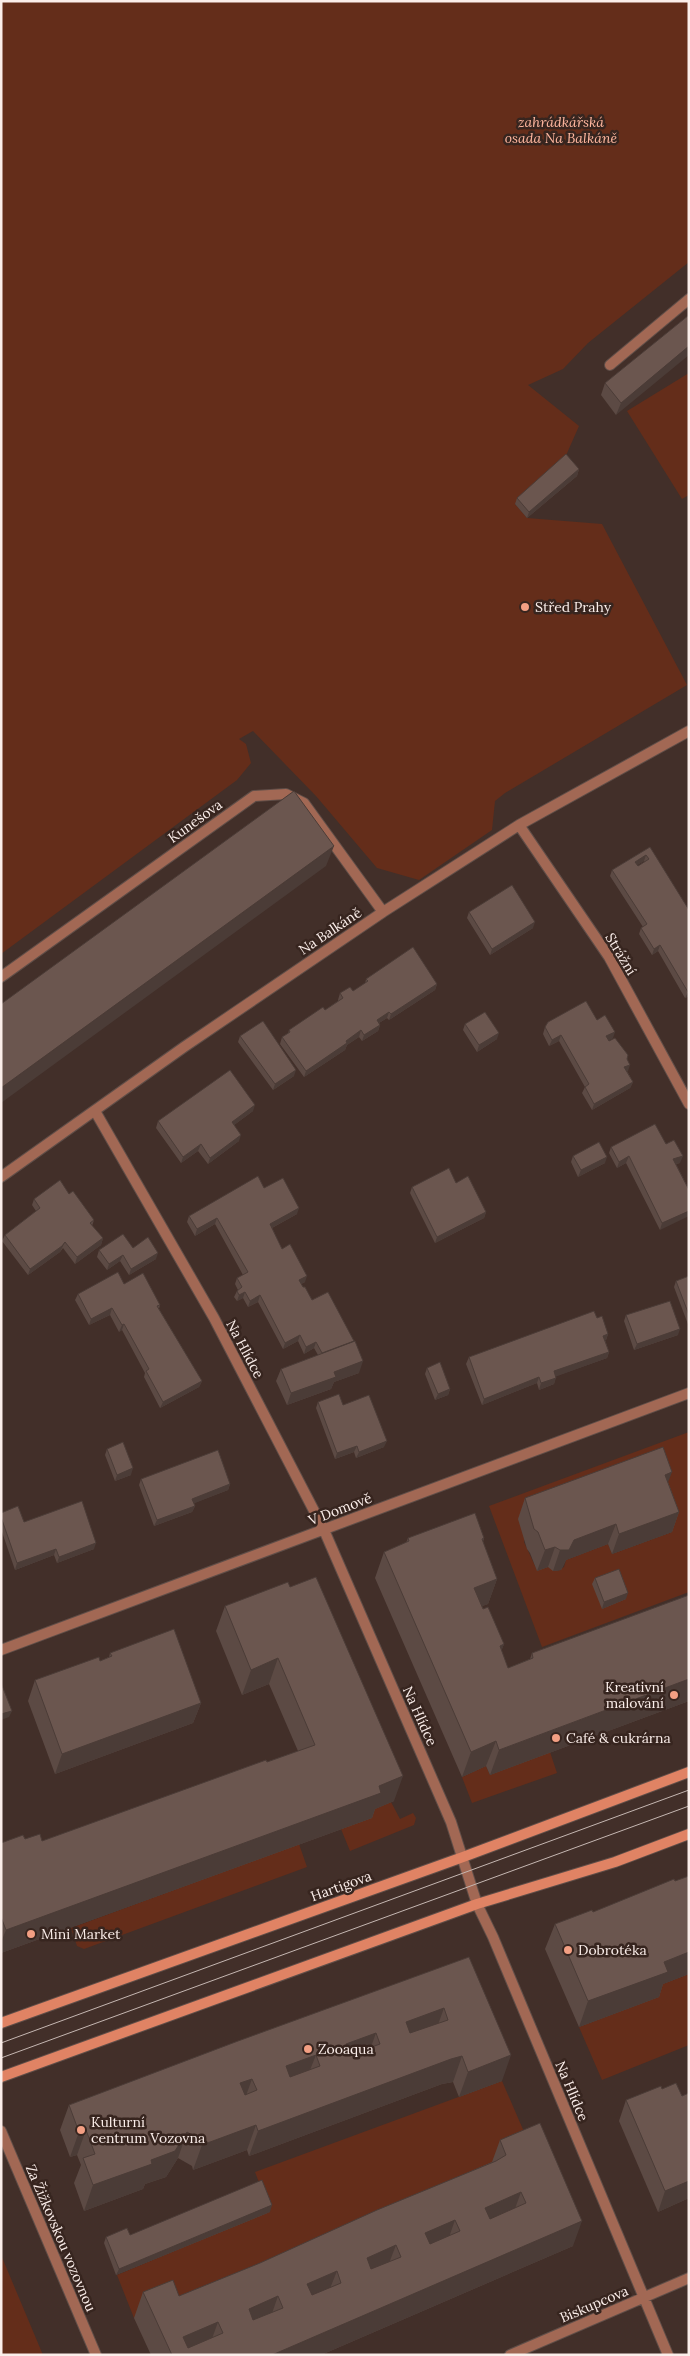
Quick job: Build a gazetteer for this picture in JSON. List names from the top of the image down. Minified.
{"streets":{"main road":["Hartigova"],"street":["Kunešova","Na Balkáně","Strážní","Na Hlídce","V Domově","Za Žižkovskou vozovnou","Biskupcova"]},"crossings":[["Kunešova","Na Balkáně"],["Na Balkáně","Strážní"],["Na Balkáně","Na Hlídce"],["Na Hlídce","V Domově"],["Na Hlídce","Hartigova"],["Na Hlídce","Biskupcova"]],"parks":["zahrádkářská osada Na Balkáně"],"places":["Střed Prahy","Kreativní malování","Café & cukrárna","Mini Market","Dobrotéka","Zooaqua","Kulturní centrum Vozovna"]}
